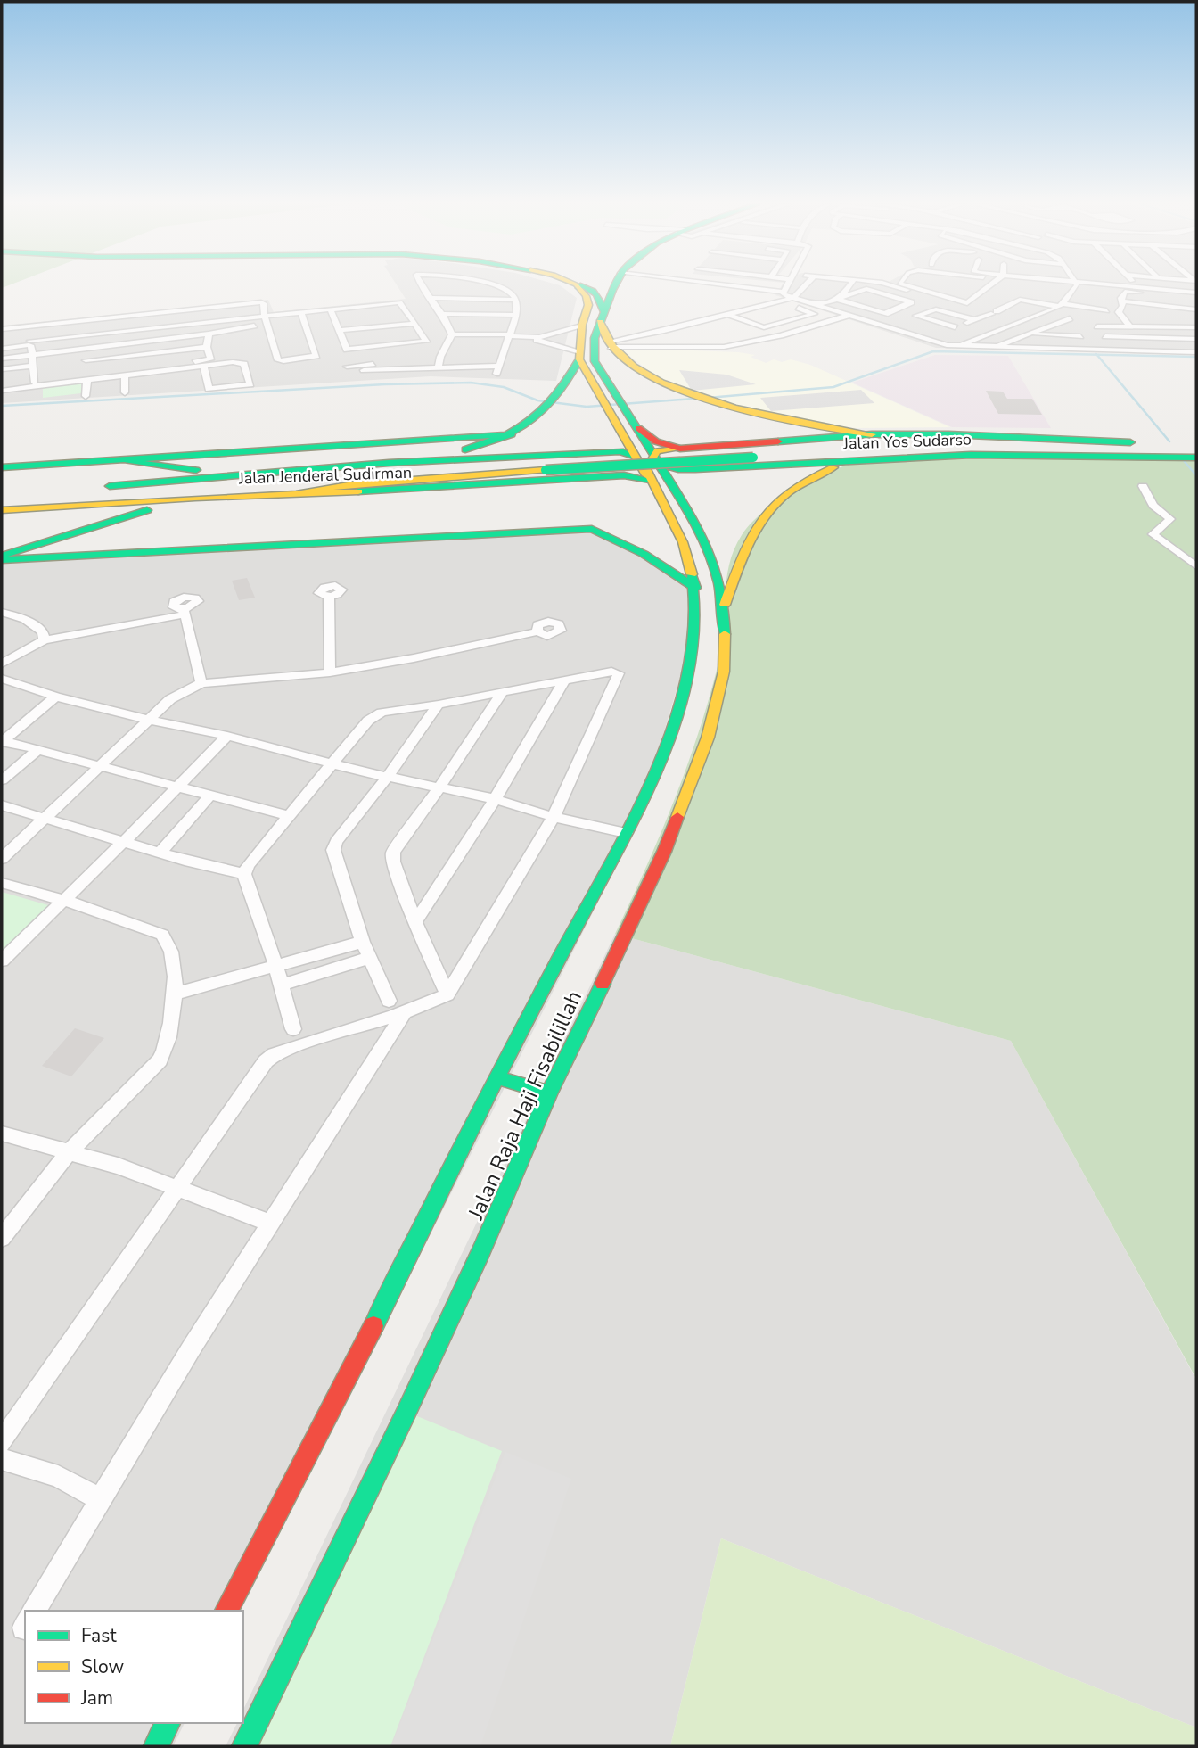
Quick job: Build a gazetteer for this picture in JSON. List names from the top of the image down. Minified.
{"streets":{"main road":["Jalan Yos Sudarso","Jalan Jenderal Sudirman","Jalan Raja Haji Fisabilillah"]},"crossings":[["Jalan Yos Sudarso","Jalan Jenderal Sudirman"],["Jalan Yos Sudarso","Jalan Raja Haji Fisabilillah"],["Jalan Jenderal Sudirman","Jalan Raja Haji Fisabilillah"]],"legend":["Fast","Slow","Jam"]}
